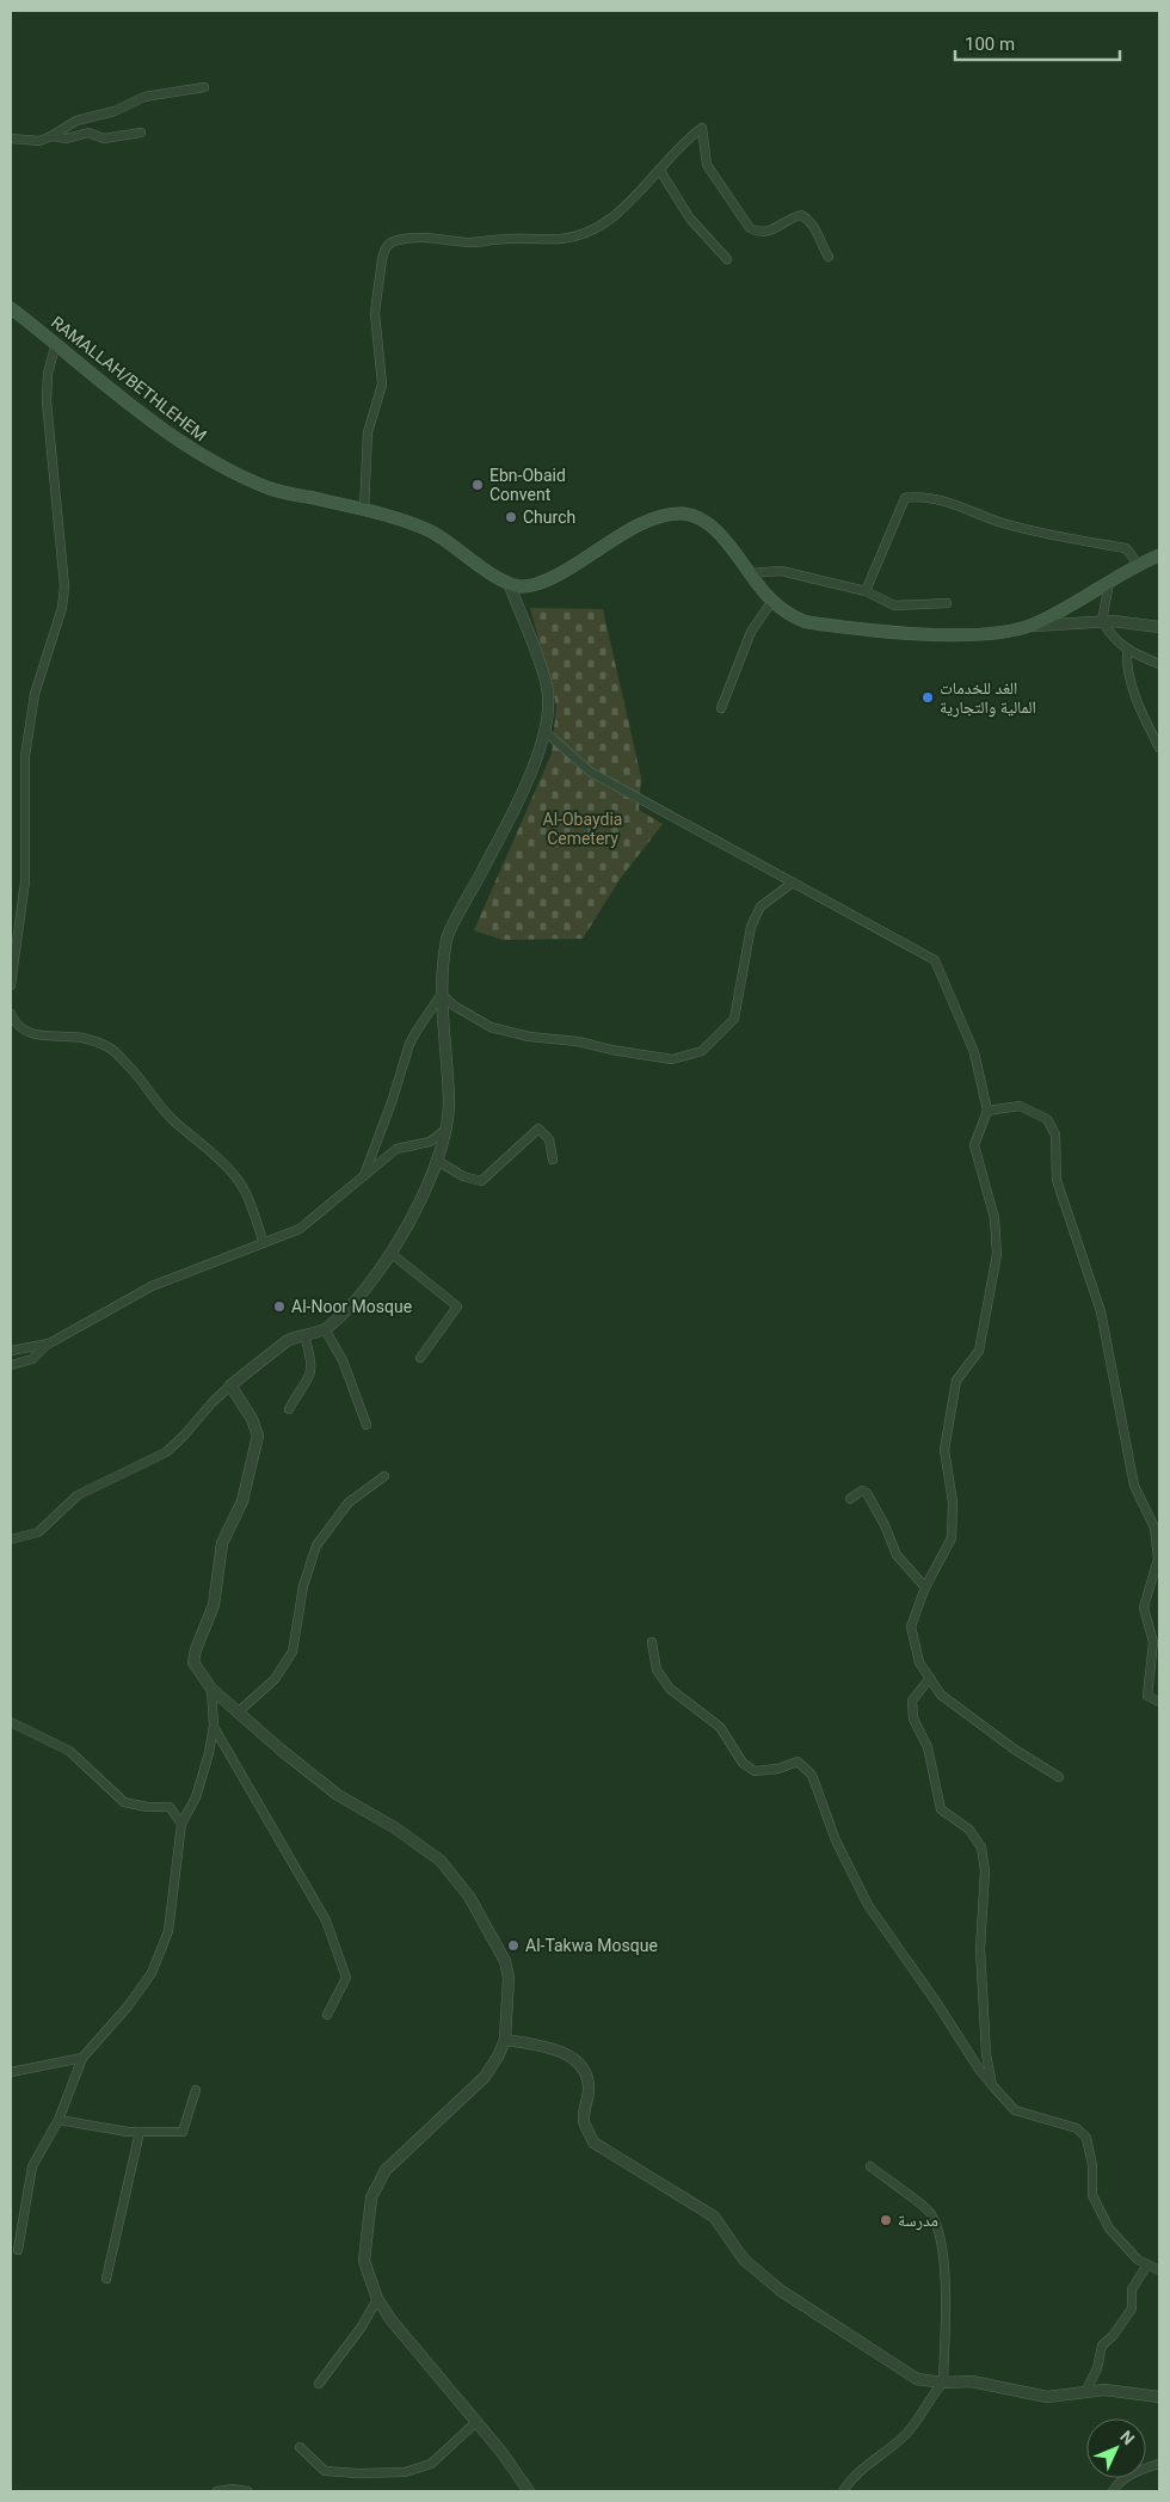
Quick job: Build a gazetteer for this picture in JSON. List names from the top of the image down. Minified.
{"streets":{"main road":["RAMALLAH/BETHLEHEM"]},"parks":["Al-Obaydia Cemetery"],"places":["Ebn-Obaid Convent","Church","الغد للخدمات المالية والتجارية","Al-Noor Mosque","Al-Takwa Mosque","مدرسة"],"scale_bar":"100 m","north":"top right"}
